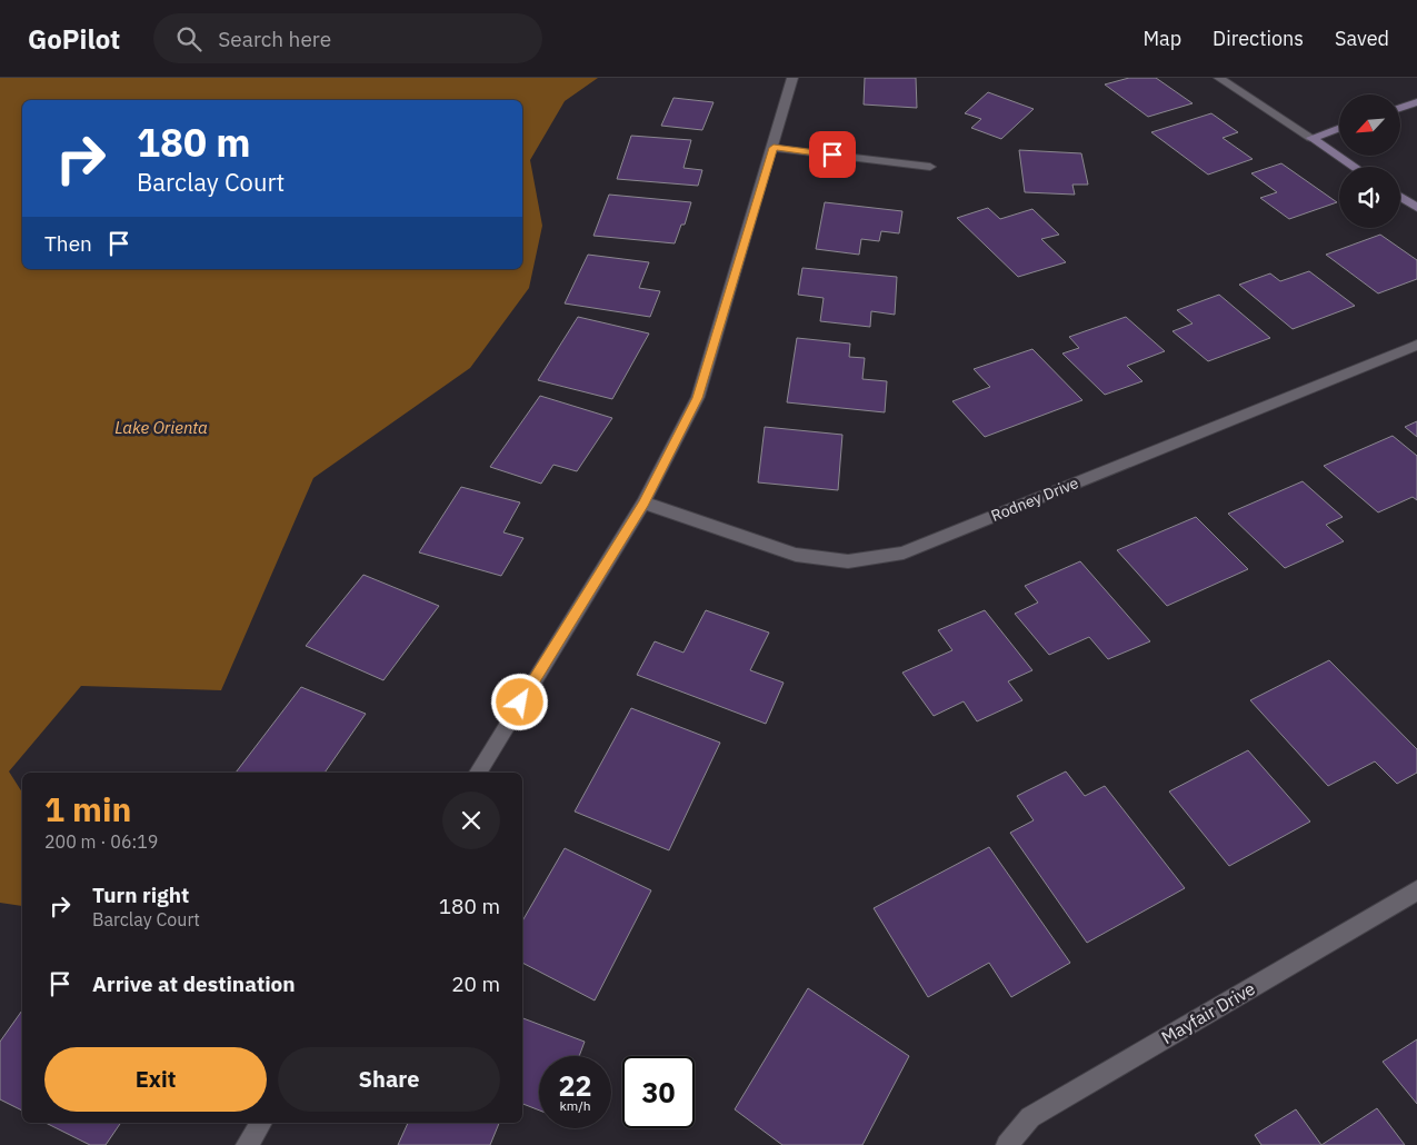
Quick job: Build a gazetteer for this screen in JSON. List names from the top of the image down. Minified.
{"streets":{"street":["Rodney Drive","Mayfair Drive"]},"water":["Lake Orienta"],"north":"bottom left","page":{"header":"GoPilot","search":"Search here","nav":["Map","Directions","Saved"],"turn":["180 m","Barclay Court"],"then":"Then","heading":["1 min","200 m · 06:19"],"list":[{"name":"Turn right","note":"Barclay Court","value":"180 m"},{"name":"Arrive at destination","value":"20 m"}],"buttons":["Exit","Share"],"speed":"22 km/h","limit":"30"}}
